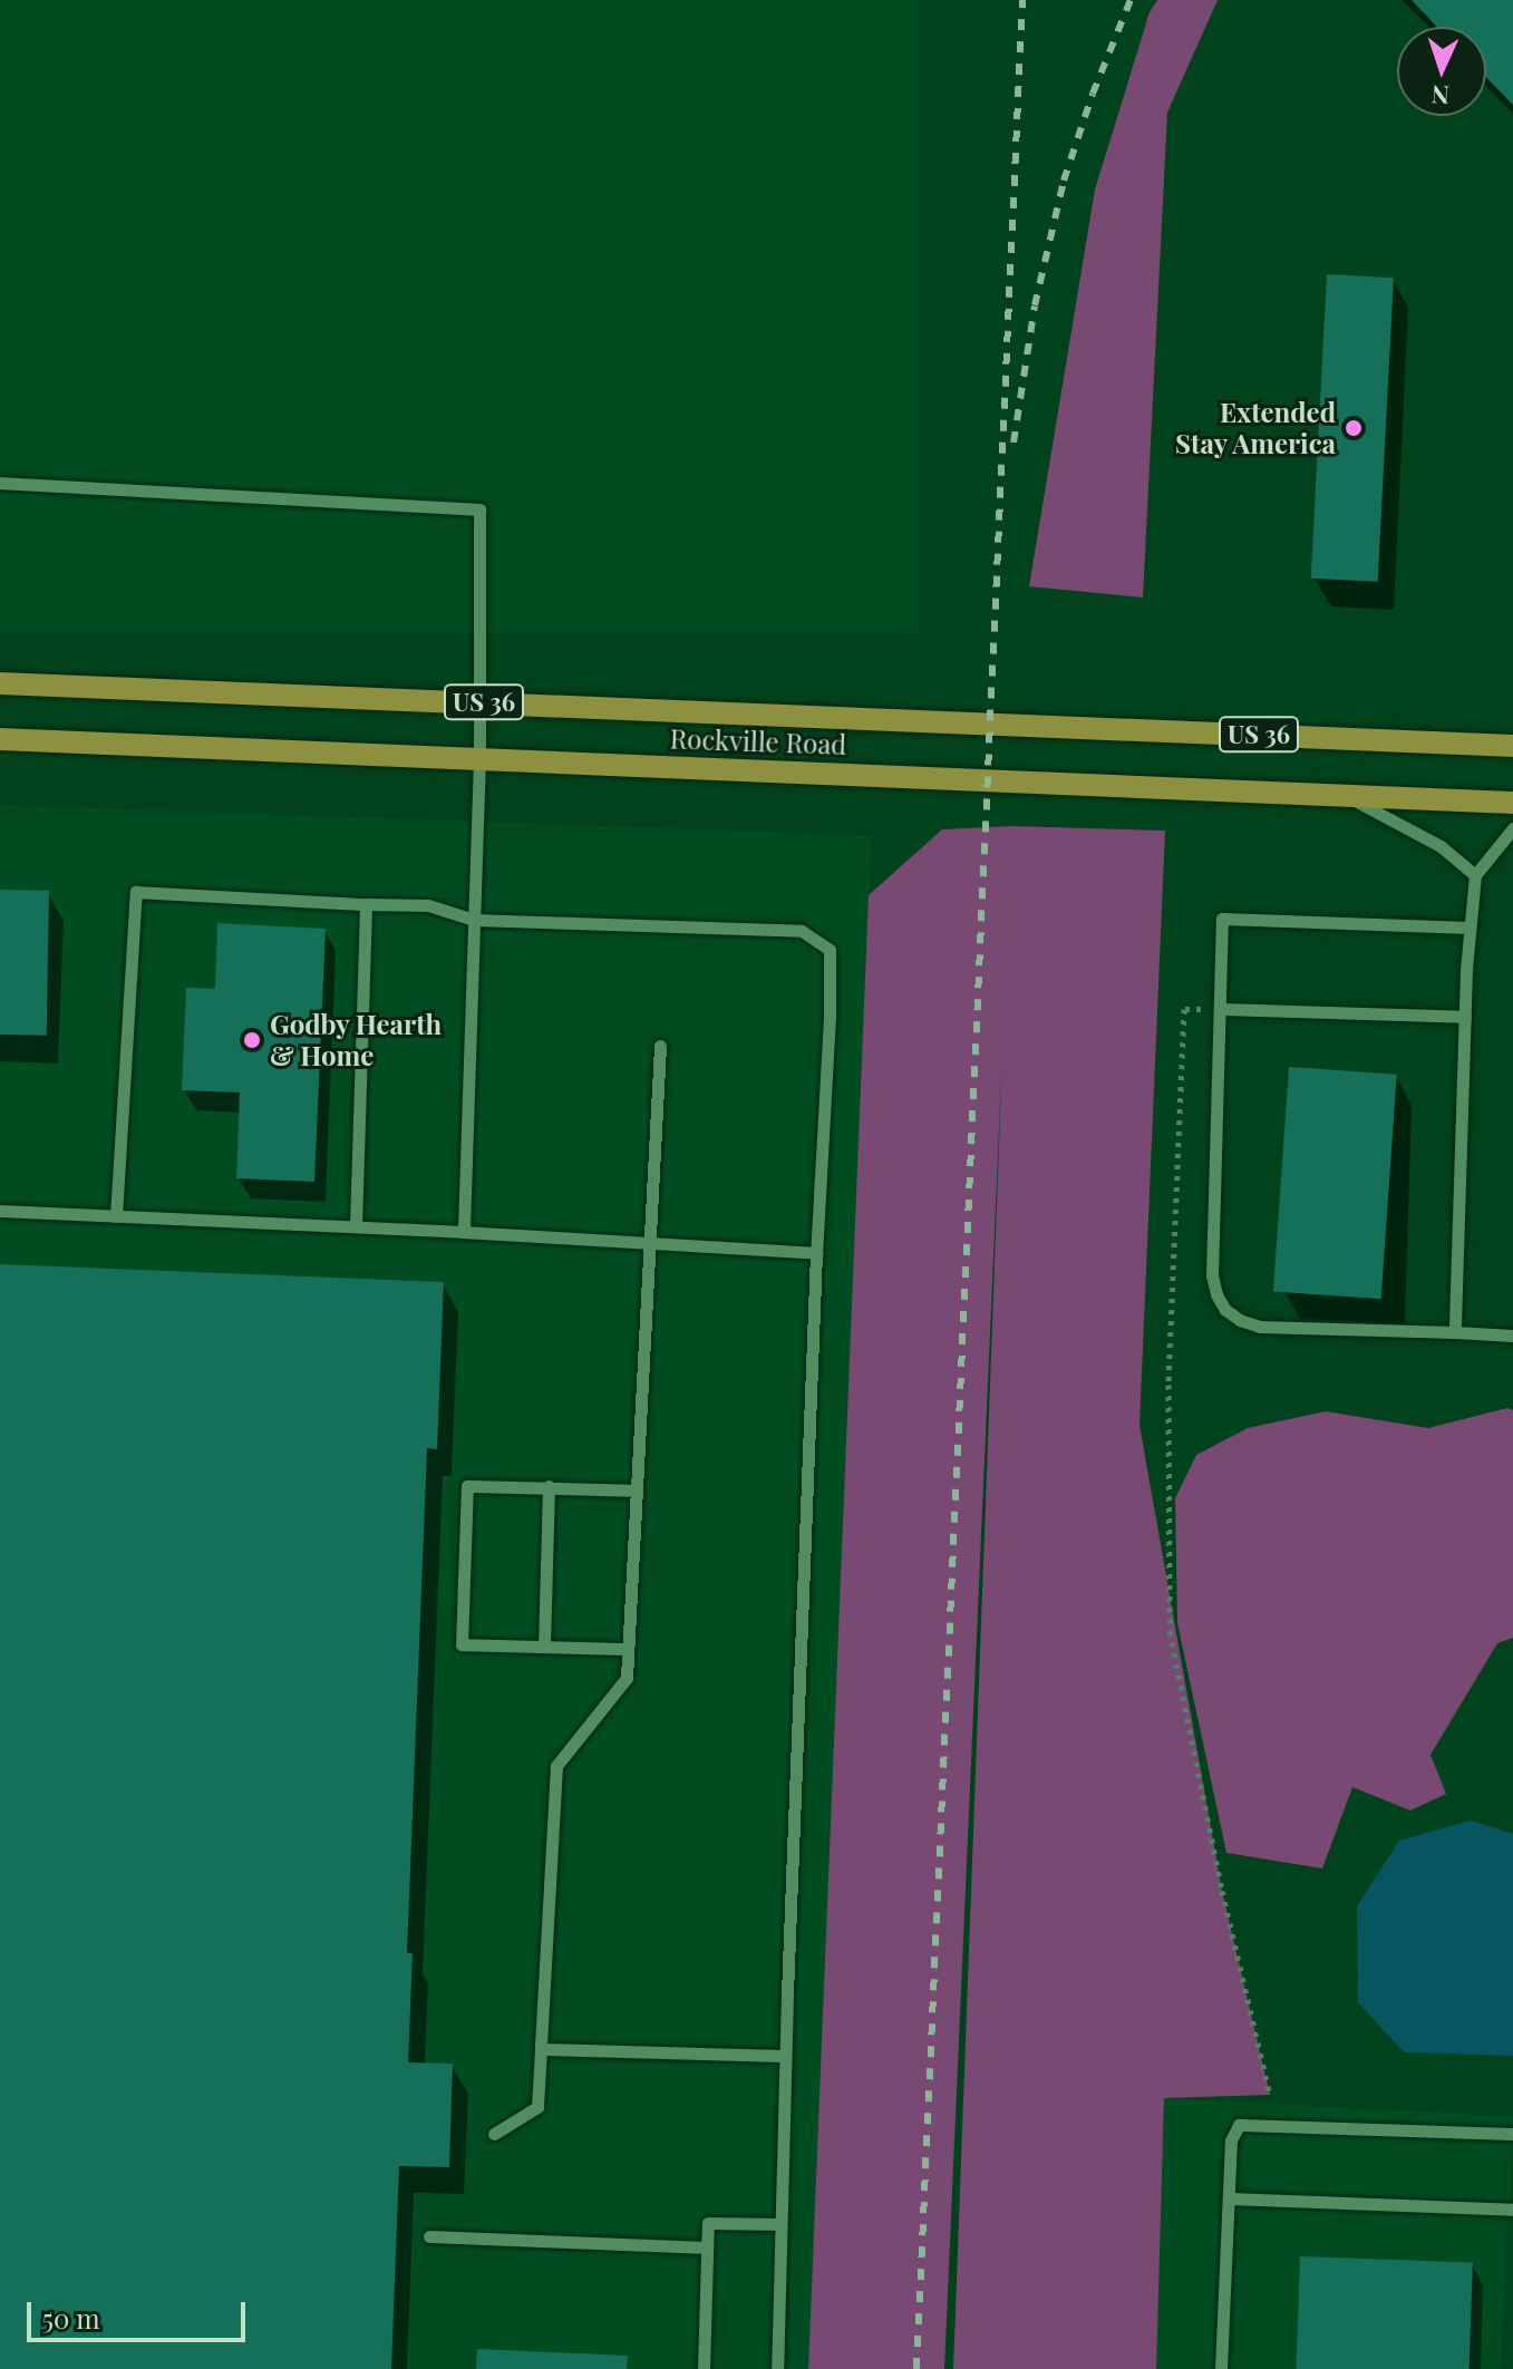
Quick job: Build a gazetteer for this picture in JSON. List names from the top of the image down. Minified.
{"streets":{"main road":["US 36","Rockville Road"]},"places":["Extended Stay America","Godby Hearth & Home"],"scale_bar":"50 m","north":"bottom"}
